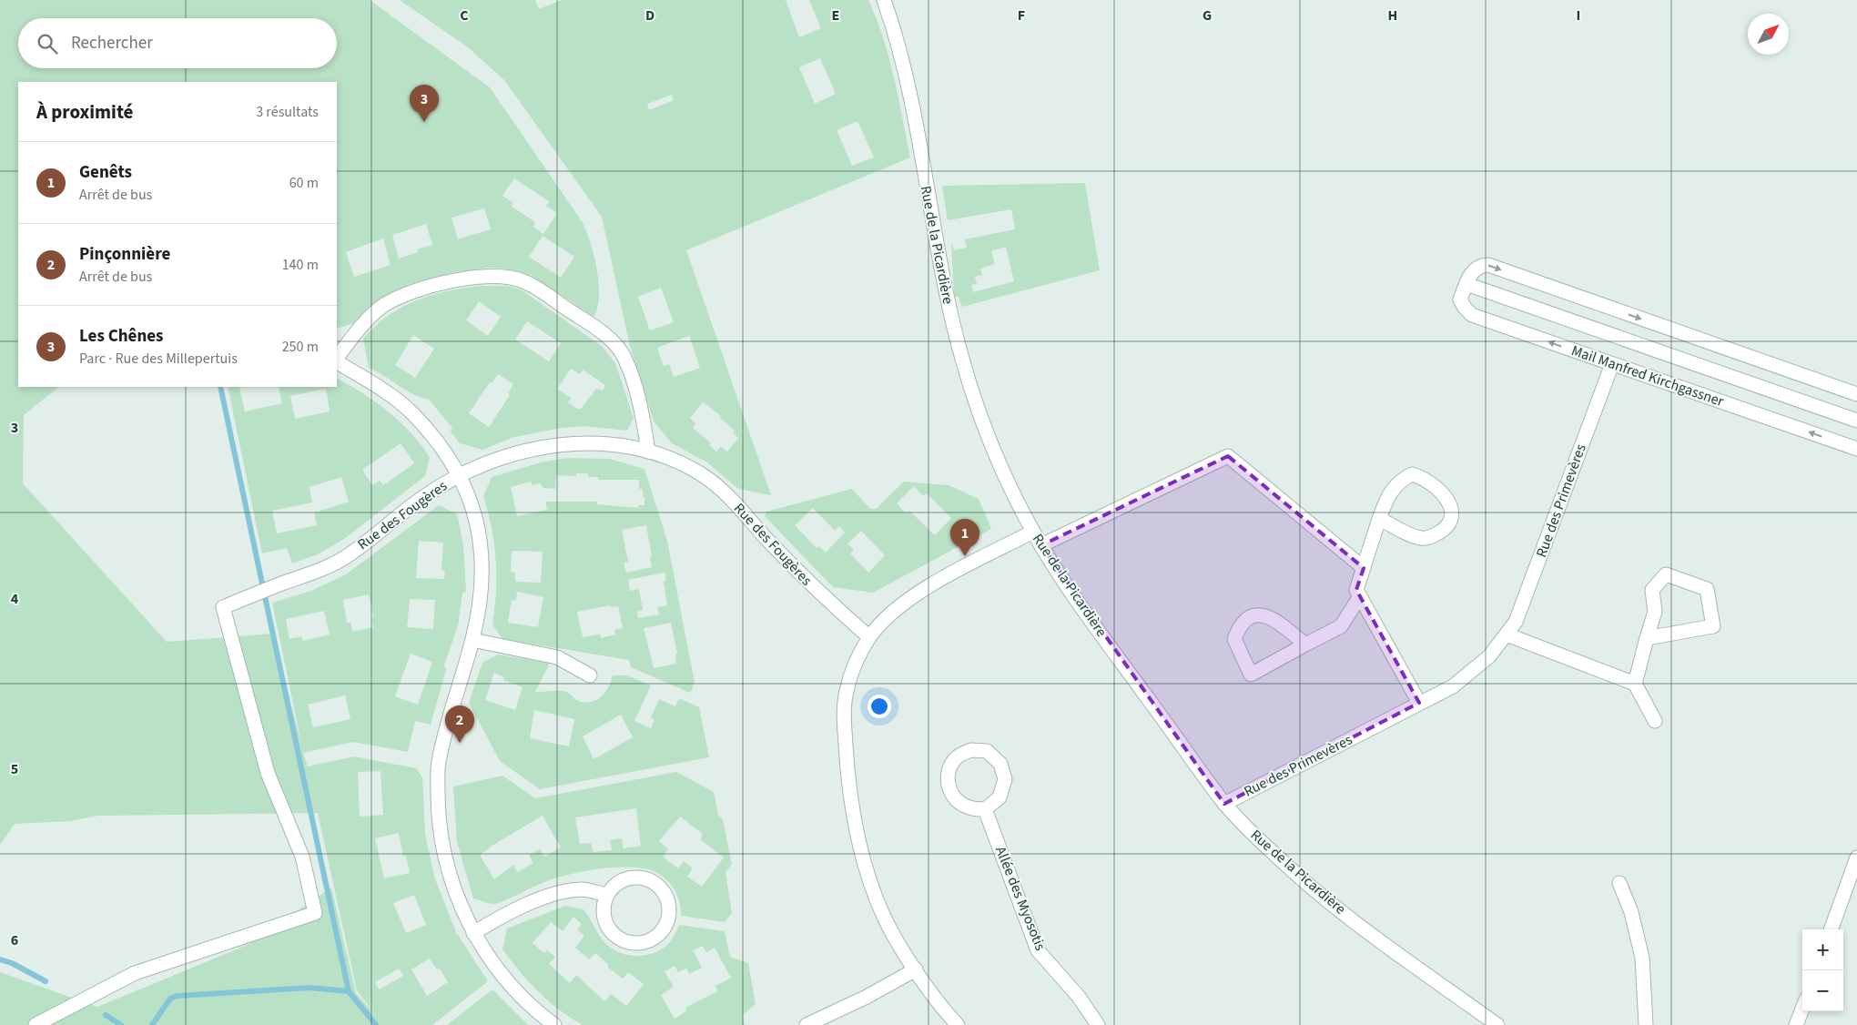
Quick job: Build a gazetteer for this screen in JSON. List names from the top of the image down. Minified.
{"streets":{"street":["Rue de la Picardière","Mail Manfred Kirchgassner","Rue des Primevères","Rue des Fougères","Allée des Myosotis"]},"crossings":[["Rue de la Picardière","Rue des Primevères"],["Mail Manfred Kirchgassner","Rue des Primevères"]],"north":"top right","page":{"search":"Rechercher","heading":["À proximité","3 résultats"],"pins":["3","1","2"],"list":[{"mark":"1","name":"Genêts","note":"Arrêt de bus","value":"60 m"},{"mark":"2","name":"Pinçonnière","note":"Arrêt de bus","value":"140 m"},{"mark":"3","name":"Les Chênes","note":"Parc · Rue des Millepertuis","value":"250 m"}],"map_buttons":["+","−"]},"grid":{"columns":["C","D","E","F","G","H","I"],"rows":["3","4","5","6"]}}
